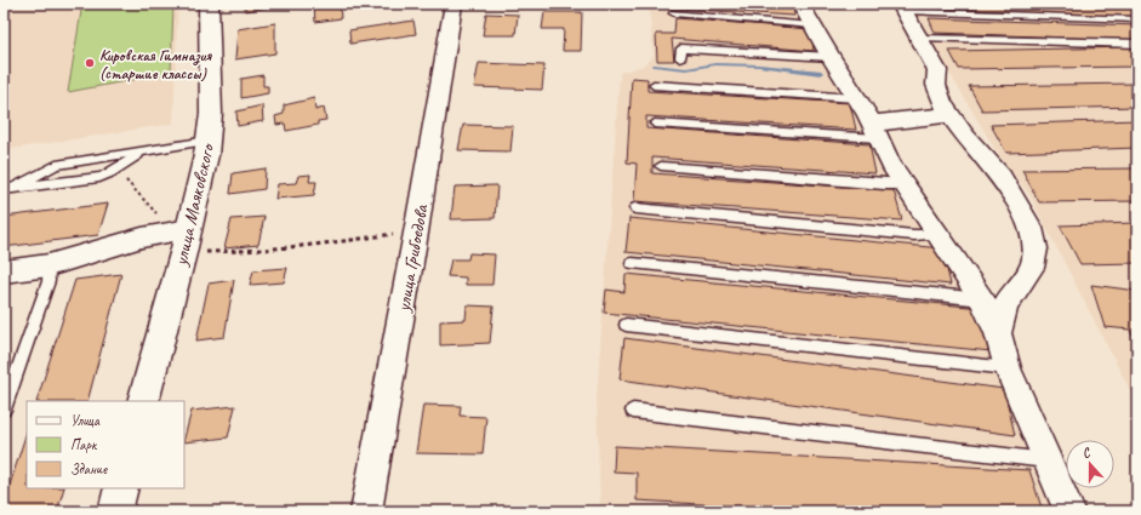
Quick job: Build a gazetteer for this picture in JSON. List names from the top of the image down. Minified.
{"streets":{"street":["улица Маяковского","улица Грибоедова"]},"places":["Кировская Гимназия (старшие классы)"],"legend":["Улица","Парк","Здание"],"north":"top"}
